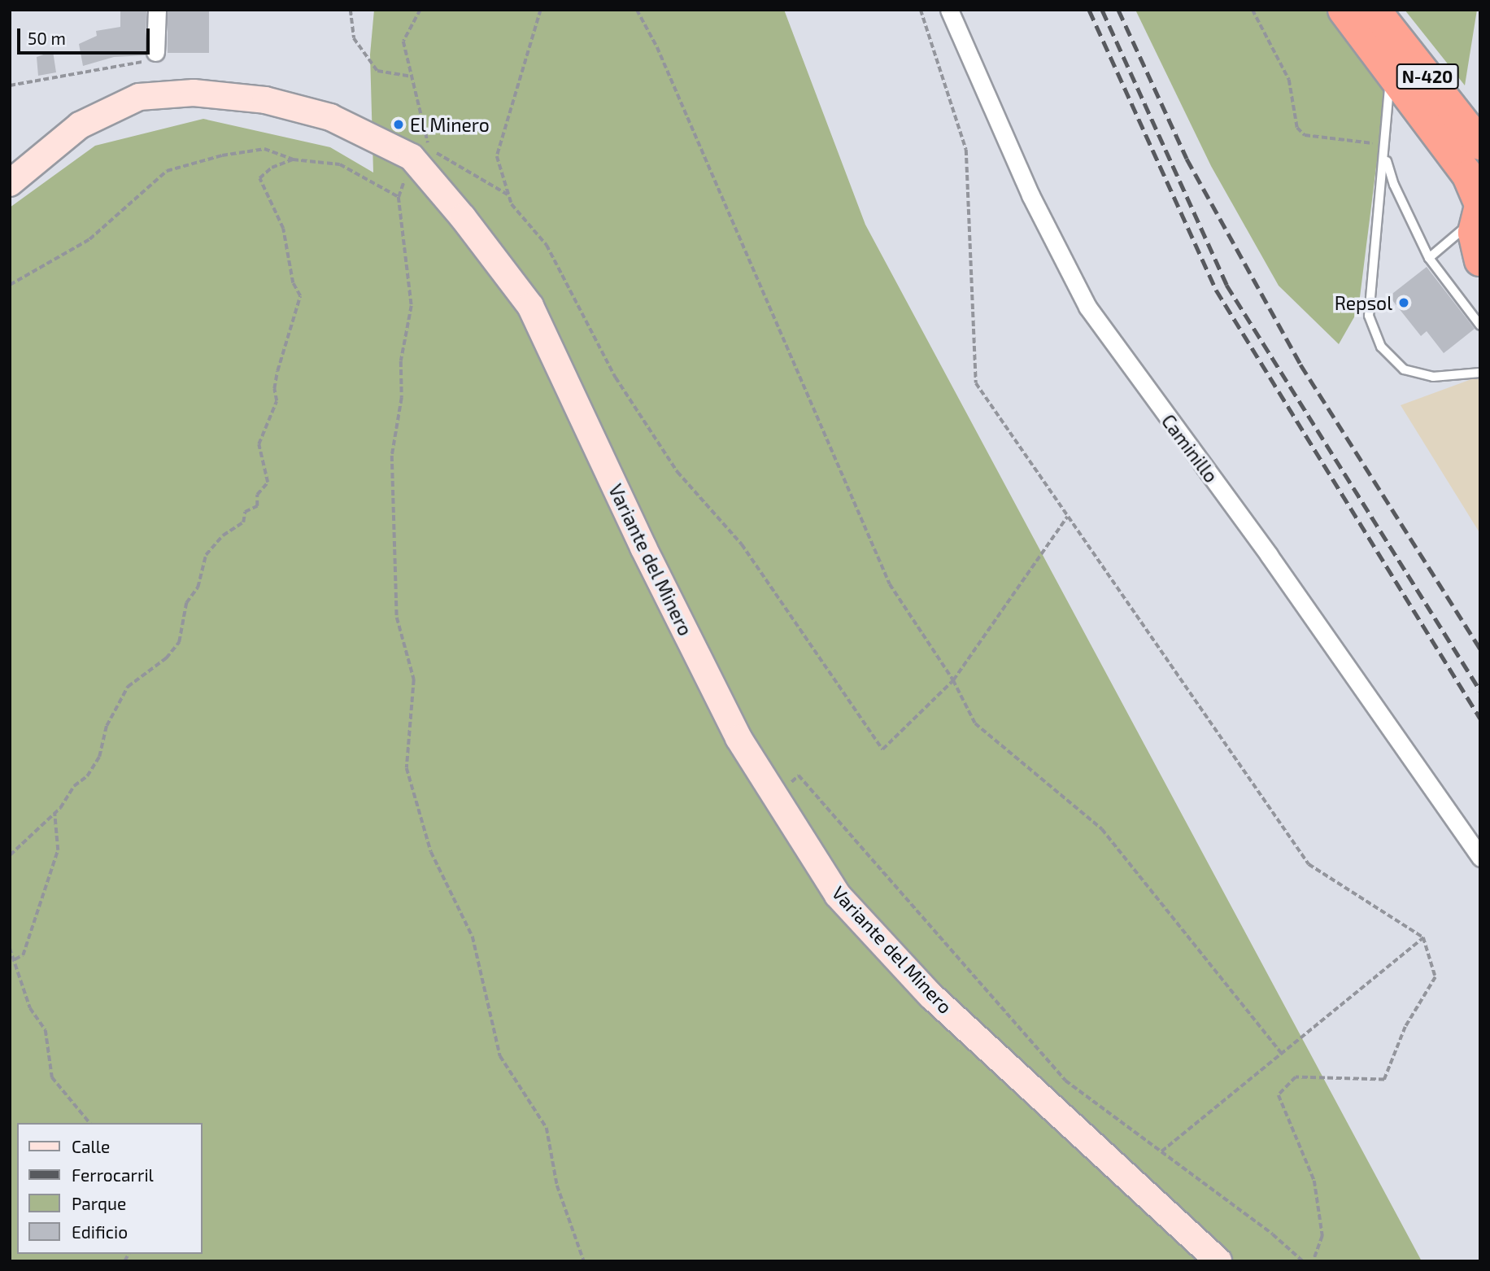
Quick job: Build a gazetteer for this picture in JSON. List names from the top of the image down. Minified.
{"streets":{"highway":["N-420"],"street":["Caminillo","Variante del Minero"]},"places":["El Minero","Repsol"],"legend":["Calle","Ferrocarril","Parque","Edificio"],"scale_bar":"50 m"}
